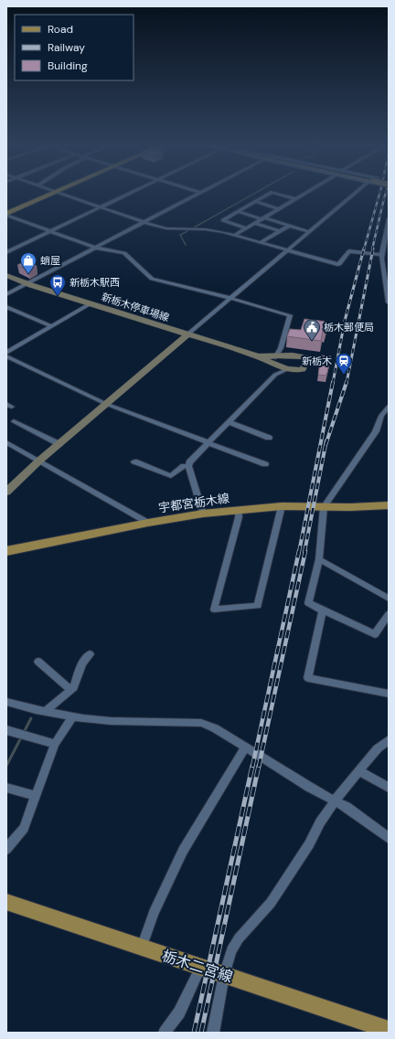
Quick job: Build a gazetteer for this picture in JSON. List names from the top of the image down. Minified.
{"streets":{"main road":["新栃木停車場線","宇都宮栃木線","栃木二宮線"]},"places":{"shop":["蛸屋"],"bus stop":["新栃木駅西"],"public building":["栃木郵便局"],"station":["新栃木"]},"legend":["Road","Railway","Building"]}
